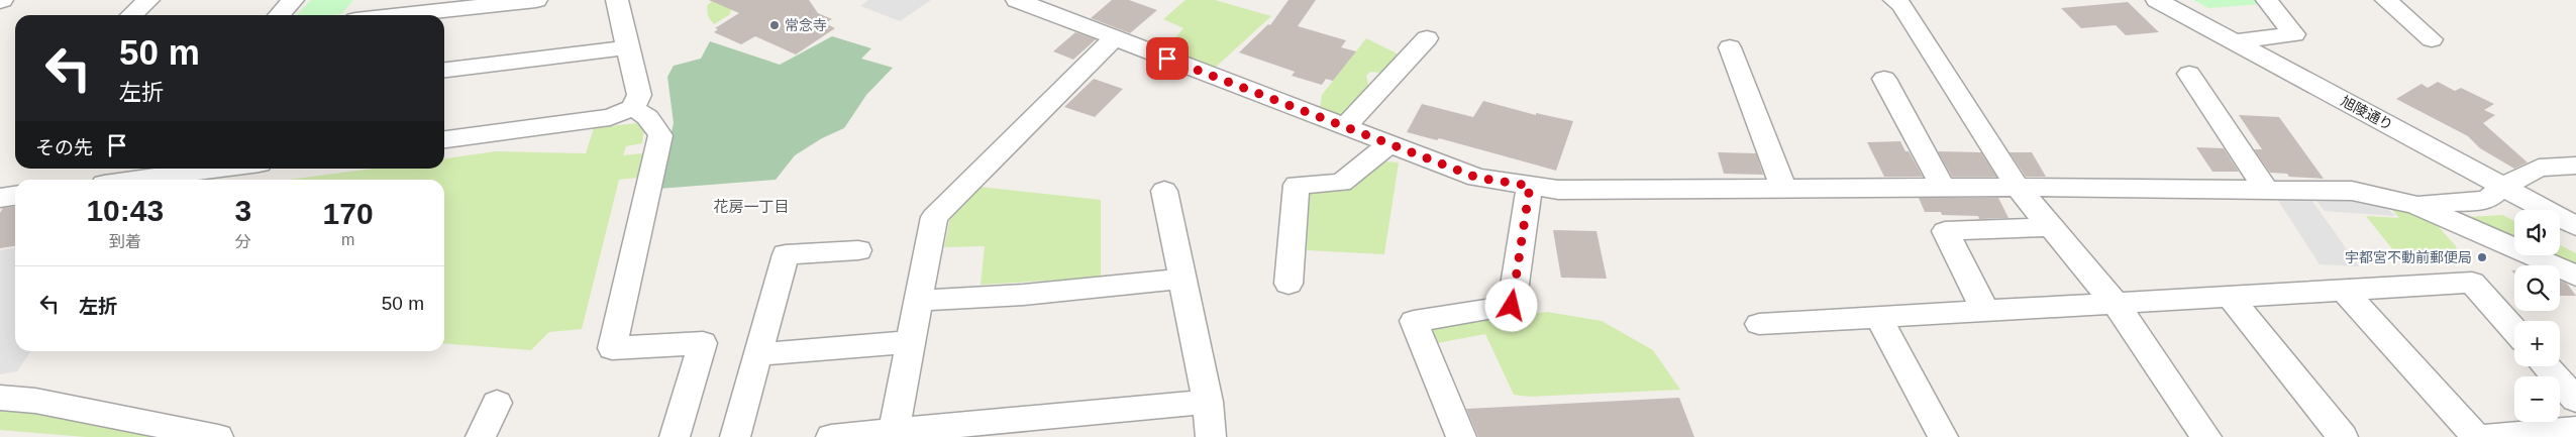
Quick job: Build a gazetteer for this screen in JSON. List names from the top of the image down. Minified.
{"streets":{"street":["旭陵通り"]},"districts":["花房一丁目"],"places":["常念寺","宇都宮不動前郵便局"],"page":{"turn":["50 m","左折"],"then":"その先","eta":["10:43","到着","3","分","170","m"],"map_buttons":["+","−"],"list":[{"name":"左折","value":"50 m"}]}}
